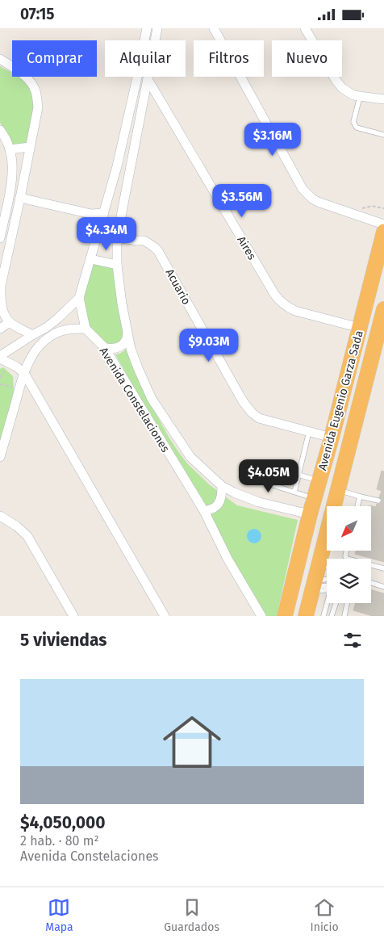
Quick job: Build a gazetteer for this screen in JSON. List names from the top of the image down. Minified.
{"streets":{"highway":["Avenida Eugenio Garza Sada"],"street":["Aires","Acuario","Avenida Constelaciones"]},"crossings":[["Aires","Avenida Constelaciones"],["Aires","Avenida Eugenio Garza Sada"],["Acuario","Avenida Constelaciones"],["Acuario","Avenida Eugenio Garza Sada"],["Avenida Constelaciones","Avenida Eugenio Garza Sada"]],"north":"bottom left","page":{"status":"07:15","chip":["Comprar","Alquilar","Filtros","Nuevo"],"price":["$3.16M","$3.56M","$4.34M","$9.03M","$4.05M"],"heading":"5 viviendas","list":[{"name":"$4,050,000","note":"2 hab. · 80 m² · Avenida Constelaciones"}],"tabs":["Mapa","Guardados","Inicio"]}}
